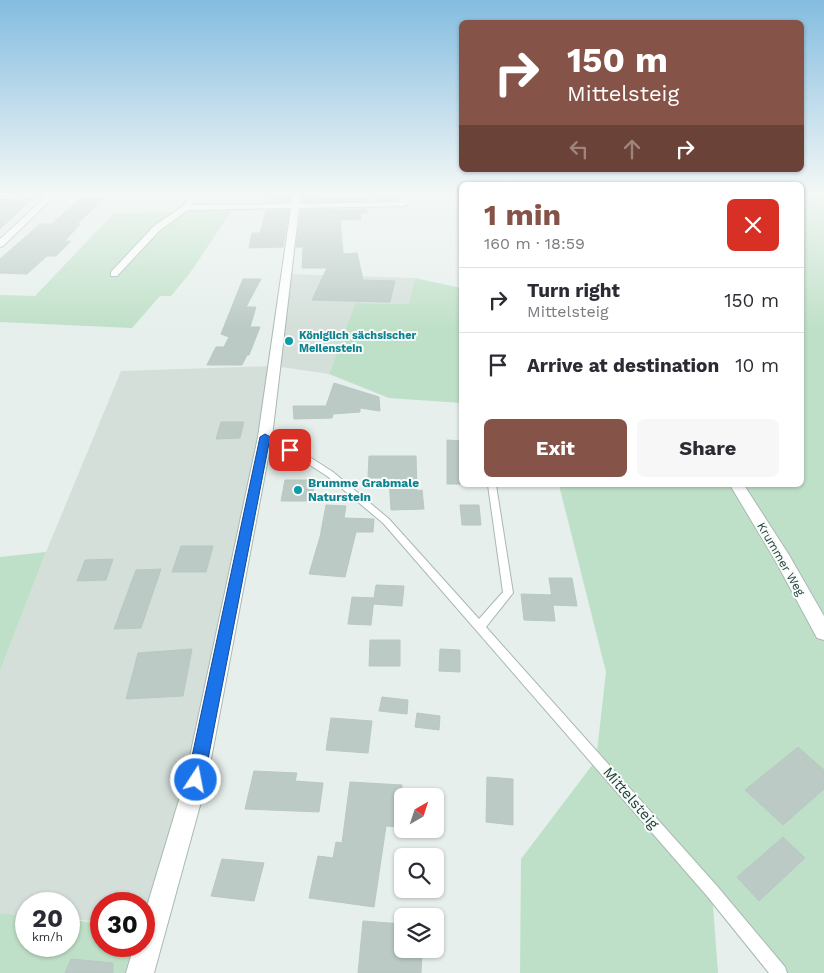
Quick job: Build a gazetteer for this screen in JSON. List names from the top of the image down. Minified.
{"streets":{"street":["Krummer Weg"],"lane":["Mittelsteig"]},"places":["Königlich sächsischer Meilenstein","Brumme Grabmale Naturstein"],"north":"top right","page":{"turn":["150 m","Mittelsteig"],"heading":["1 min","160 m · 18:59"],"list":[{"name":"Turn right","note":"Mittelsteig","value":"150 m"},{"name":"Arrive at destination","value":"10 m"}],"buttons":["Exit","Share"],"speed":"20 km/h","limit":"30"}}
